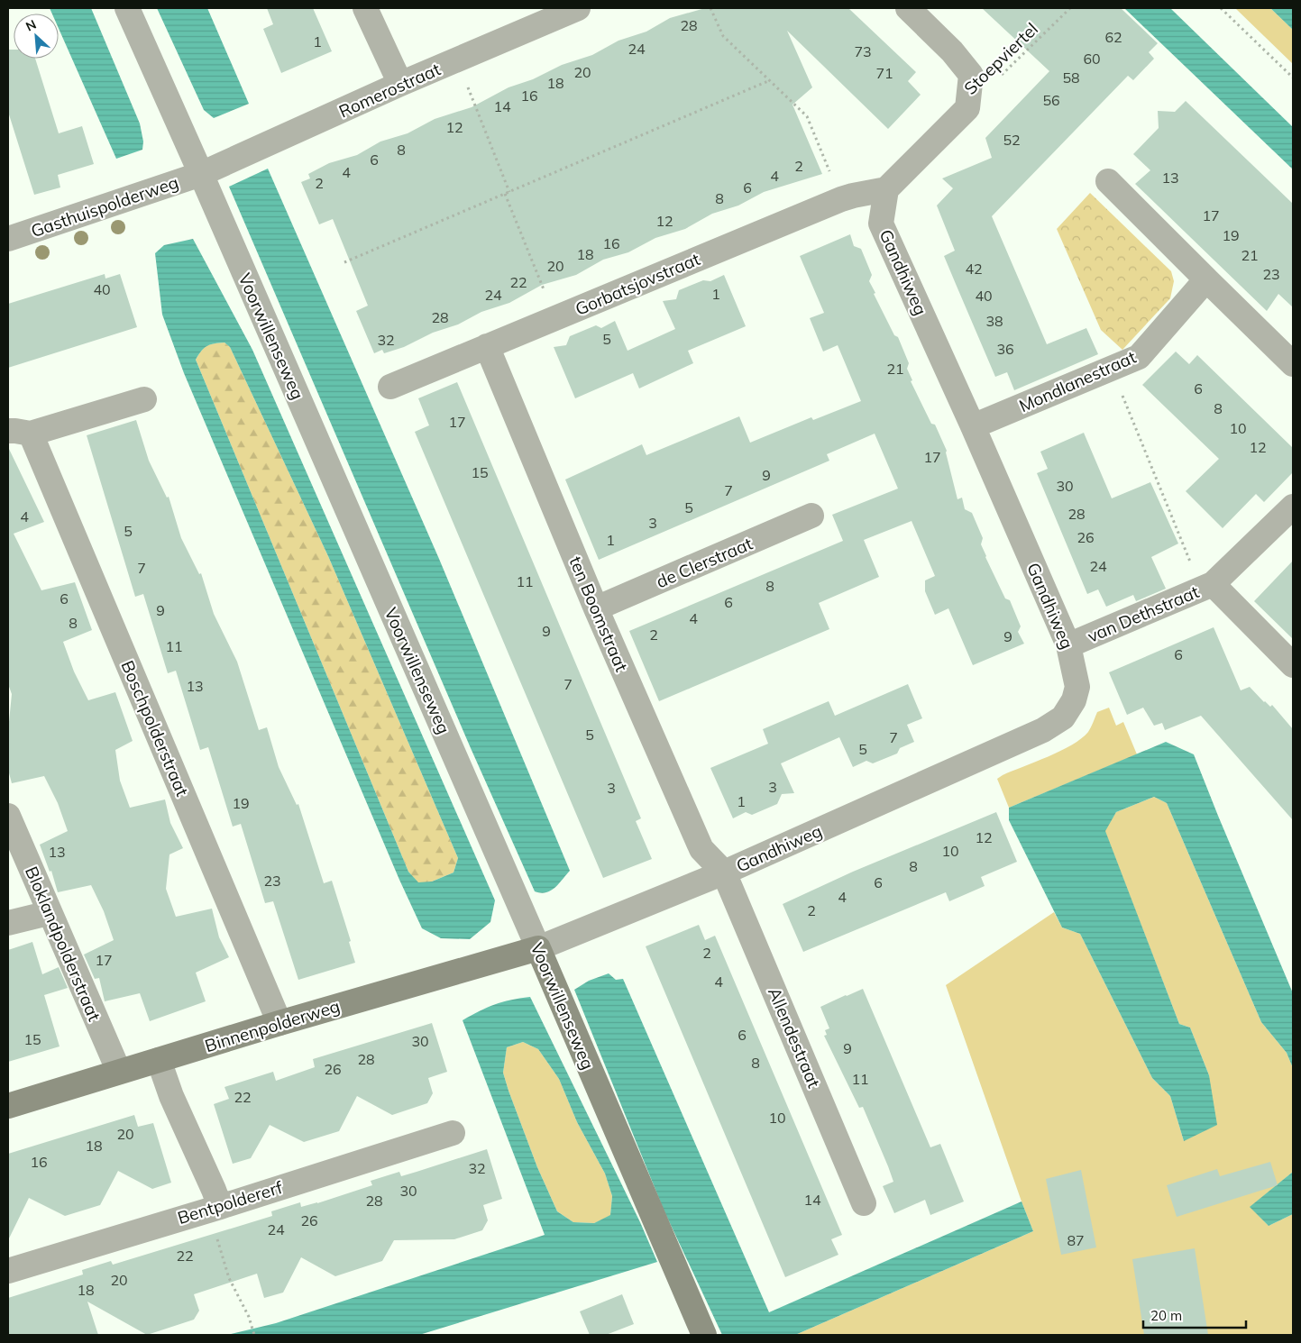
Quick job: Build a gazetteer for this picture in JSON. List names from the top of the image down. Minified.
{"streets":{"street":["Romerostraat","Gasthuispolderweg","Gandhiweg","Gorbatsjovstraat","Voorwillenseweg","Mondlanestraat","de Clerstraat","ten Boomstraat","van Dethstraat","Boschpolderstraat","Bloklandpolderstraat","Binnenpolderweg","Allendestraat","Bentpoldererf"],"path":["Stoepviertel"]},"crossings":[["Romerostraat","Gasthuispolderweg"],["Romerostraat","Voorwillenseweg"],["Gasthuispolderweg","Voorwillenseweg"],["Gandhiweg","Gorbatsjovstraat"],["Gandhiweg","Voorwillenseweg"],["Gandhiweg","Mondlanestraat"],["Gandhiweg","ten Boomstraat"],["Gandhiweg","van Dethstraat"],["Gandhiweg","Binnenpolderweg"],["Gandhiweg","Allendestraat"],["Gorbatsjovstraat","ten Boomstraat"],["Voorwillenseweg","Binnenpolderweg"],["de Clerstraat","ten Boomstraat"],["ten Boomstraat","Allendestraat"],["Boschpolderstraat","Binnenpolderweg"],["Bloklandpolderstraat","Binnenpolderweg"]],"house_numbers":["28","62","1","24","73","60","20","71","58","18","16","56","14","12","52","8","6","2","4","4","13","2","6","8","17","12","19","16","18","21","20","42","23","22","40","1","24","40","28","38","5","32","36","21","6","8","17","10","12","17","15","9","30","7","5","28","4","3","5","26","1","24","7","11","8","6","6","9","4","8","9","2","9","11","6","7","13","5","7","5","3","3","1","19","12","10","13","8","23","6","4","2","2","17","4","6","15","30","9","28","8","26","11","22","10","20","18","16","32","30","14","28","26","24","87","22","20","18"],"scale_bar":"20 m","north":"top left"}
